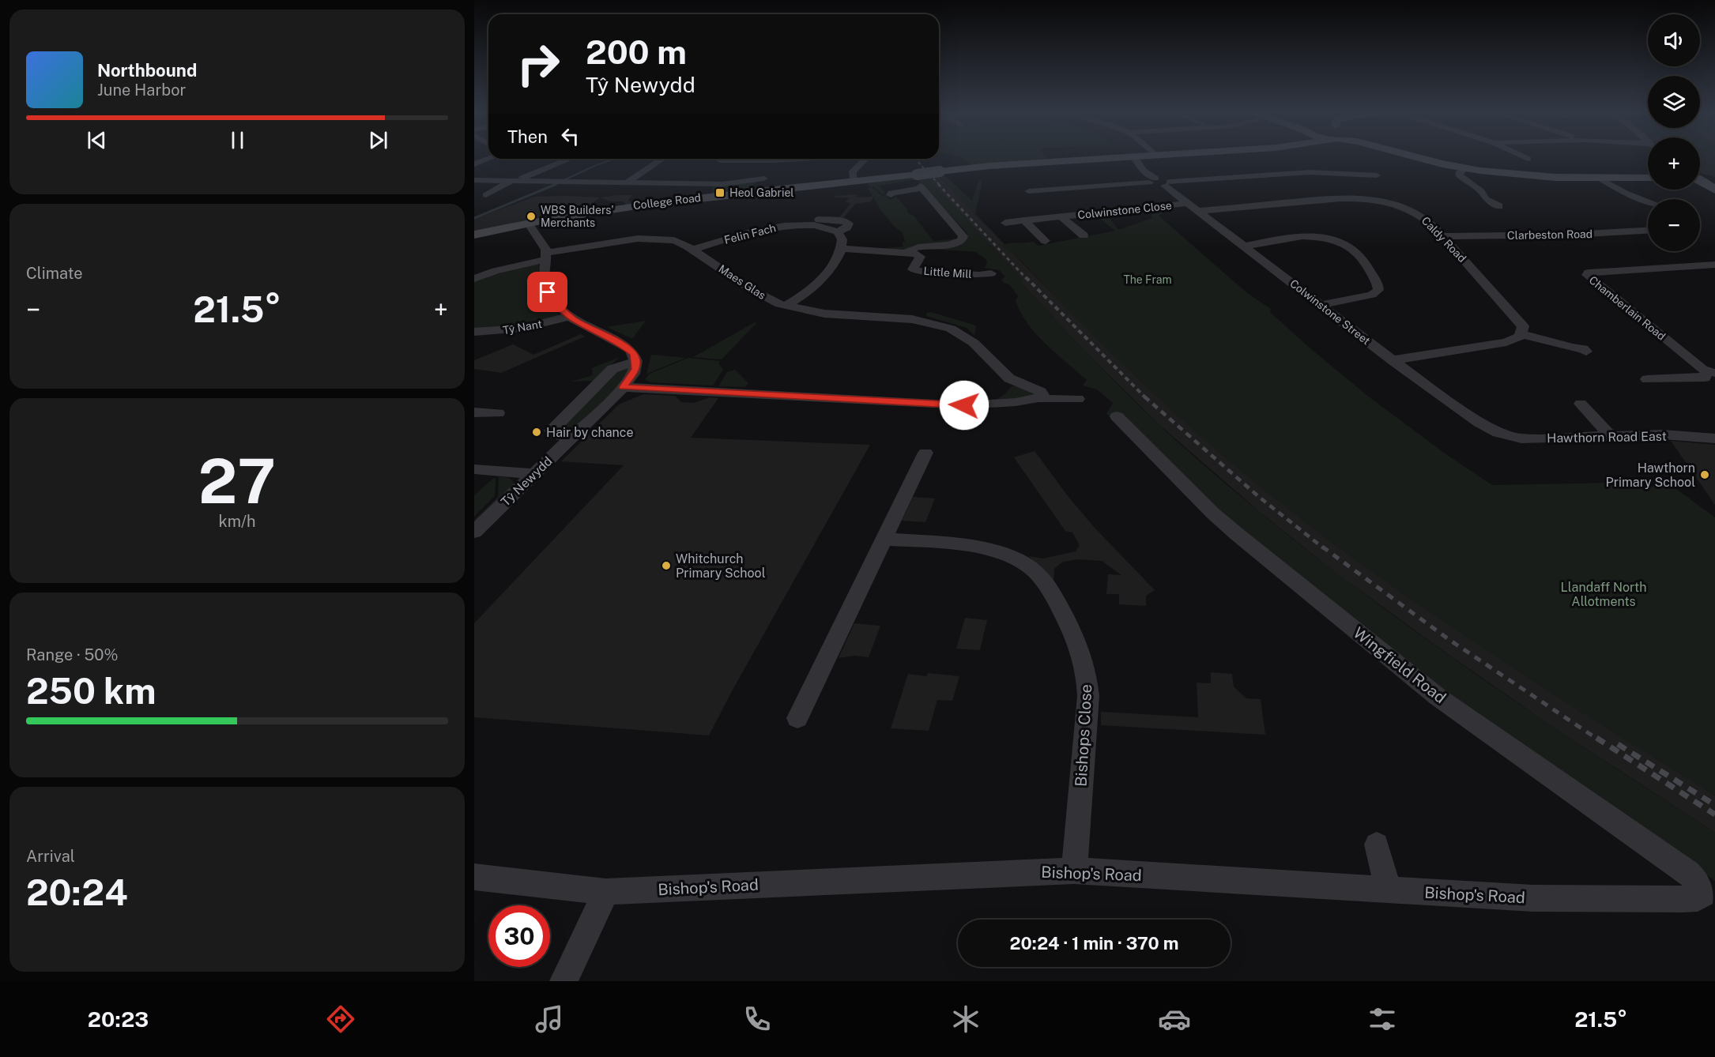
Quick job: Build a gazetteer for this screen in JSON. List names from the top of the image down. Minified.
{"streets":{"street":["College Road","Colwinstone Close","Felin Fach","Clarbeston Road","Caldy Road","Little Mill","Maes Glas","Chamberlain Road","Colwinstone Street","Tŷ Nant","Hawthorn Road East","Tŷ Newydd","Wingfield Road","Bishops Close","Bishop's Road"]},"crossings":[["College Road","Colwinstone Street"],["Colwinstone Close","Colwinstone Street"],["Felin Fach","Maes Glas"],["Clarbeston Road","Caldy Road"],["Caldy Road","Colwinstone Street"],["Colwinstone Street","Hawthorn Road East"],["Wingfield Road","Bishop's Road"],["Bishops Close","Bishop's Road"]],"parks":["The Fram","Llandaff North Allotments"],"places":{"transit":["Heol Gabriel"],"other":["WBS Builders' Merchants","Hair by chance","Hawthorn Primary School","Whitchurch Primary School"]},"page":{"map_buttons":["+","−"],"turn":["200 m","Tŷ Newydd"],"song":["Northbound","June Harbor"],"then":"Then","tile":["Climate",["27","km/h"],["Range · 50%","250 km"],["Arrival","20:24"]],"heat":["−","21.5°","+"],"limit":"30","trip":"20:24 · 1 min · 370 m","tabs":["20:23","21.5°"]}}
